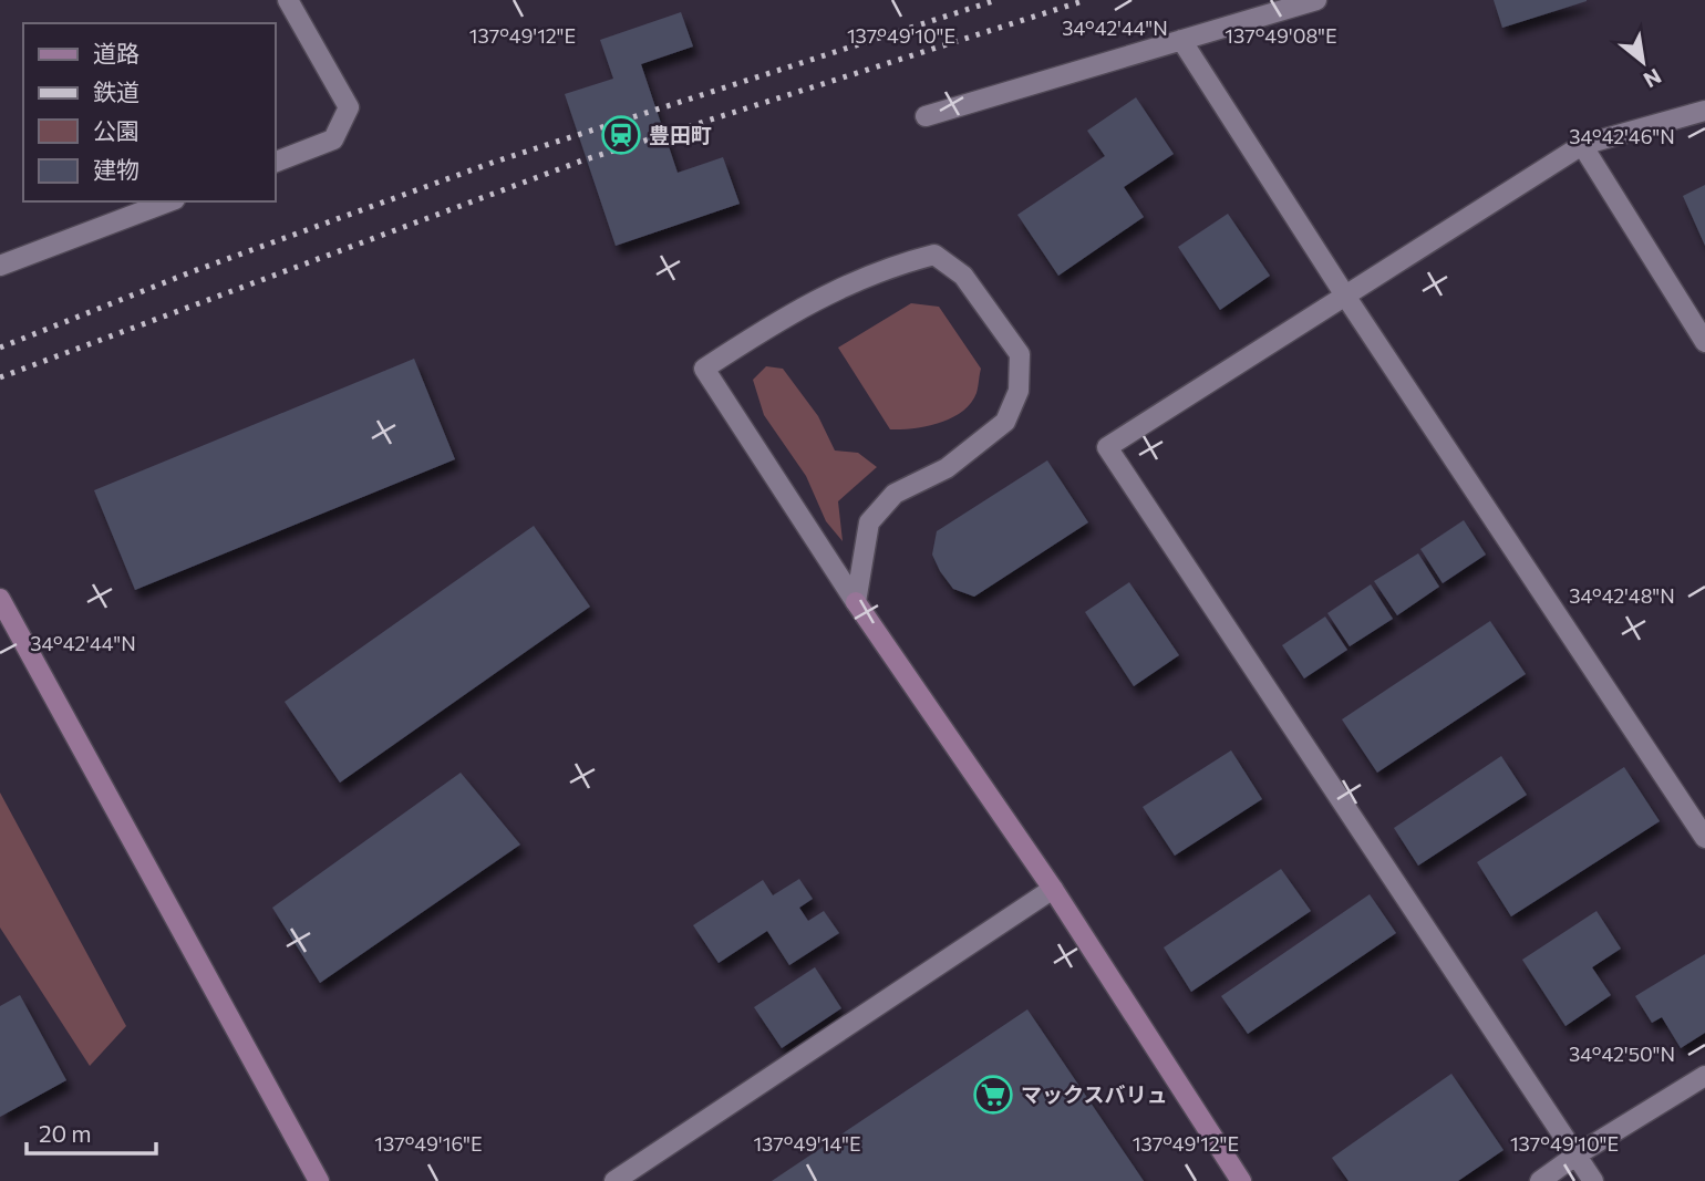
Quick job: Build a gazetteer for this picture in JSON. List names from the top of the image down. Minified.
{"places":{"station":["豊田町"],"supermarket":["マックスバリュ"]},"legend":["道路","鉄道","公園","建物"],"scale_bar":"20 m","north":"bottom right","coordinates":["34°42'44\"N","137°49'12\"E","137°49'10\"E","137°49'08\"E","34°42'46\"N","34°42'48\"N","34°42'50\"N","137°49'16\"E","137°49'14\"E"]}
